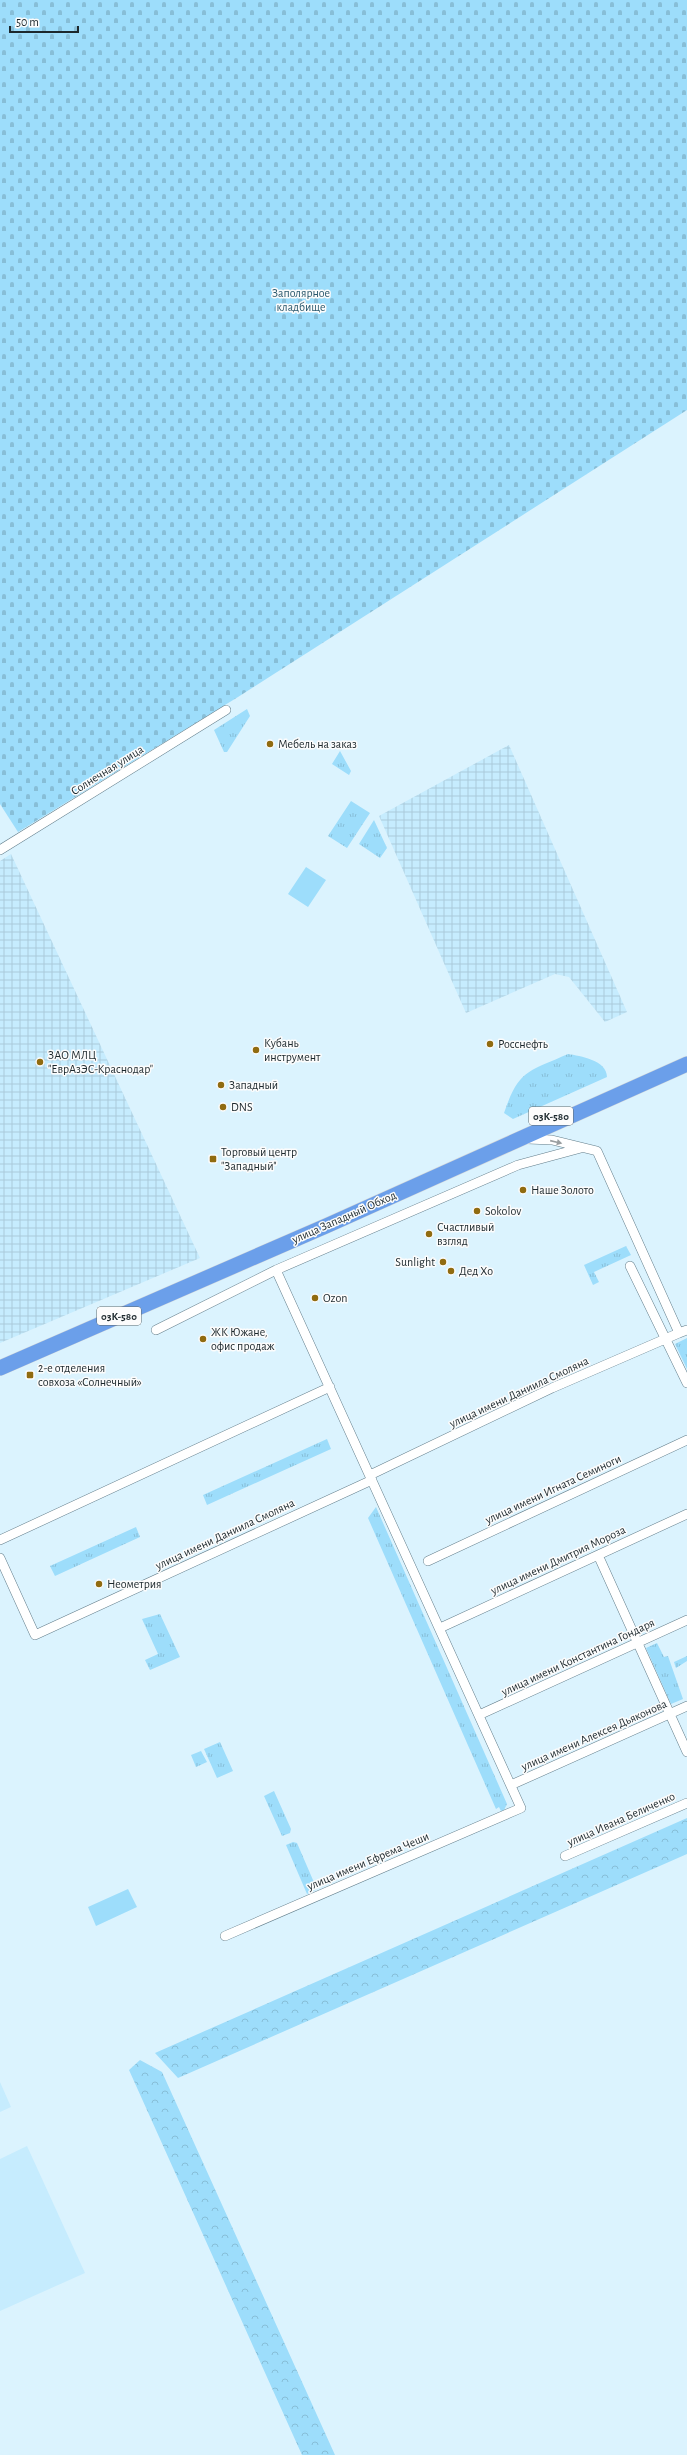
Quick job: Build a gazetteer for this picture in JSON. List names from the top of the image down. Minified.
{"streets":{"highway":["03К-580","улица Западный Обход"],"street":["Солнечная улица","улица имени Даниила Смоляна","улица имени Игната Семиноги","улица имени Дмитрия Мороза","улица имени Константина Гондаря","улица имени Алексея Дьяконова","улица Ивана Беличенко","улица имени Ефрема Чеши"]},"crossings":[["улица имени Алексея Дьяконова","улица имени Ефрема Чеши"]],"parks":["Заполярное кладбище"],"places":{"other":["Мебель на заказ","Росснефть","Кубань инструмент","ЗАО МЛЦ \"ЕврАзЭС-Краснодар\"","Западный","DNS","Наше Золото","Sokolov","Счастливый взгляд","Sunlight","Дед Хо","Ozon","ЖК Южане, офис продаж","Неометрия"],"transit":["Торговый центр \"Западный\"","2-е отделения совхоза «Солнечный»"]},"scale_bar":"50 m"}
